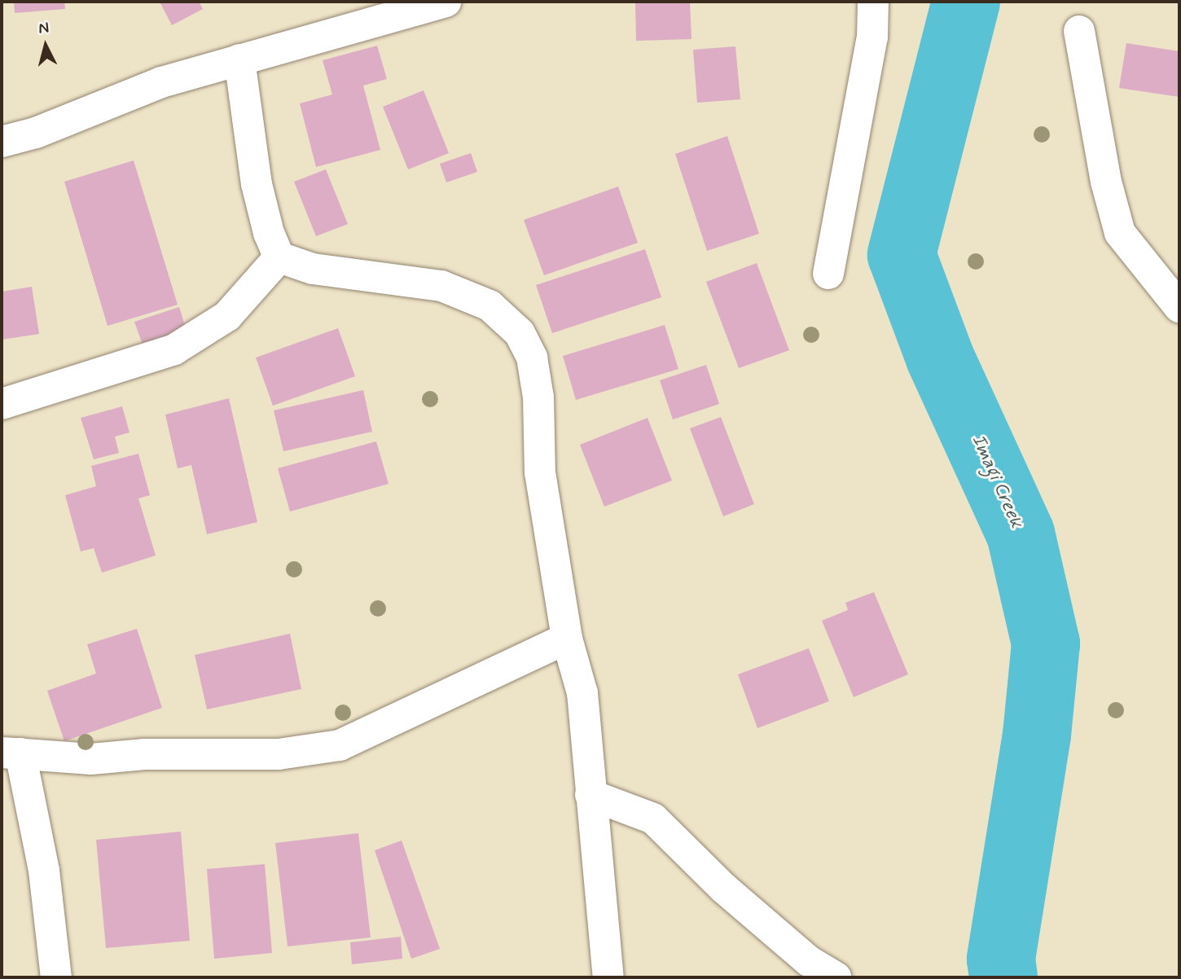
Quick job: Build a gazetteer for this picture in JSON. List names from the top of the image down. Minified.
{"water":["Imagi Creek"],"north":"top"}
